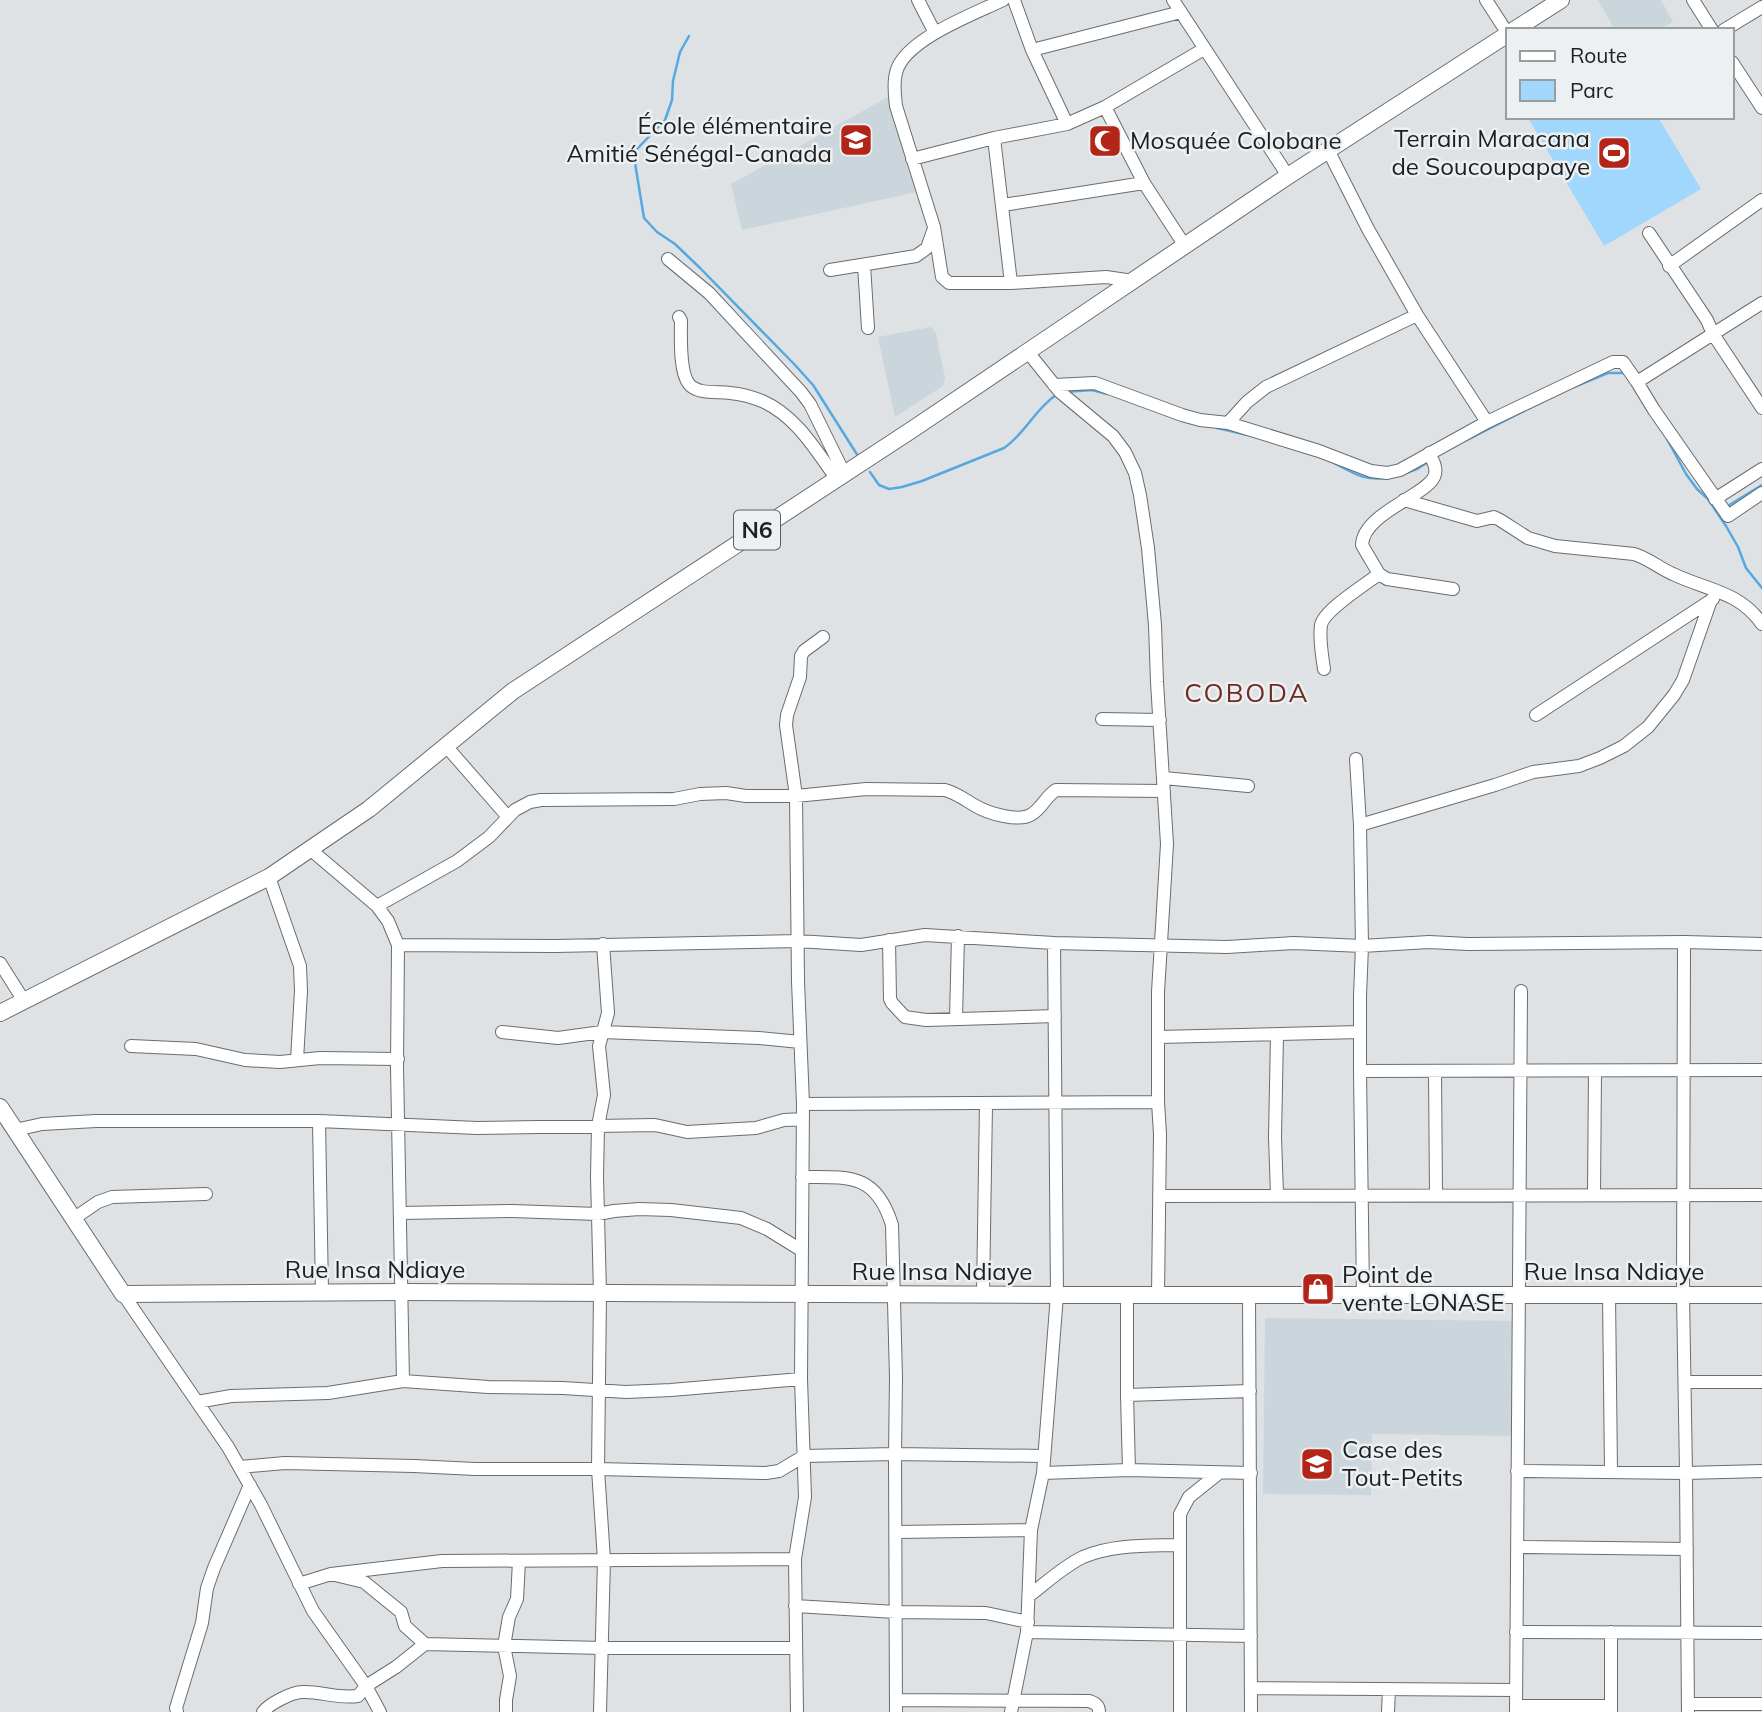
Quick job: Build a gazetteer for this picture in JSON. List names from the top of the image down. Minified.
{"streets":{"main road":["N6","Rue Insa Ndiaye"]},"districts":["COBODA"],"places":{"school or university":["École élémentaire Amitié Sénégal-Canada","Case des Tout-Petits"],"mosque":["Mosquée Colobane"],"sports":["Terrain Maracana de Soucoupapaye"],"shop":["Point de vente LONASE"]},"legend":["Route","Parc"]}
